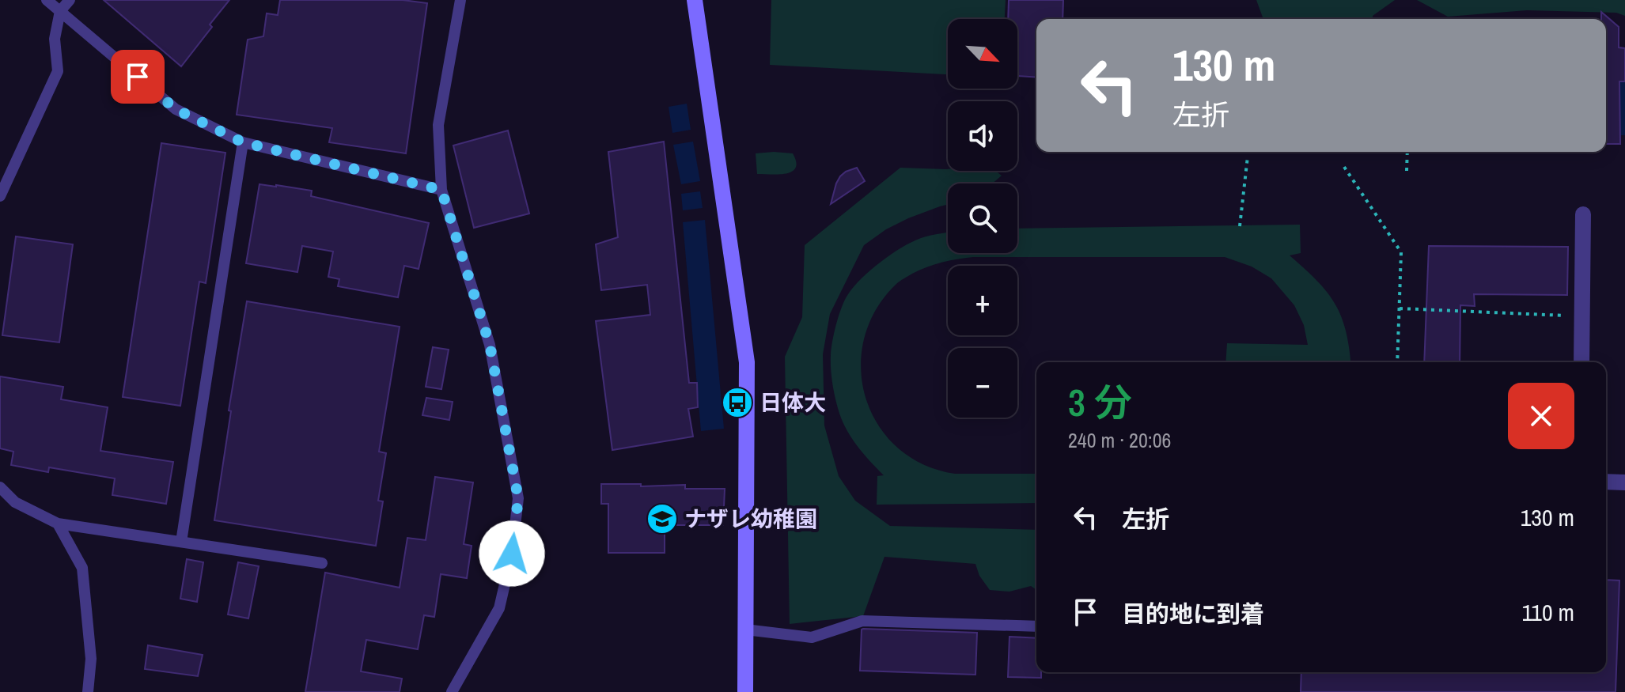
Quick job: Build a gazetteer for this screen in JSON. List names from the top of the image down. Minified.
{"places":{"bus stop":["日体大"],"school or university":["ナザレ幼稚園"]},"north":"bottom right","page":{"map_buttons":["+","−"],"turn":["130 m","左折"],"heading":["3 分","240 m · 20:06"],"list":[{"name":"左折","value":"130 m"},{"name":"目的地に到着","value":"110 m"}]}}
